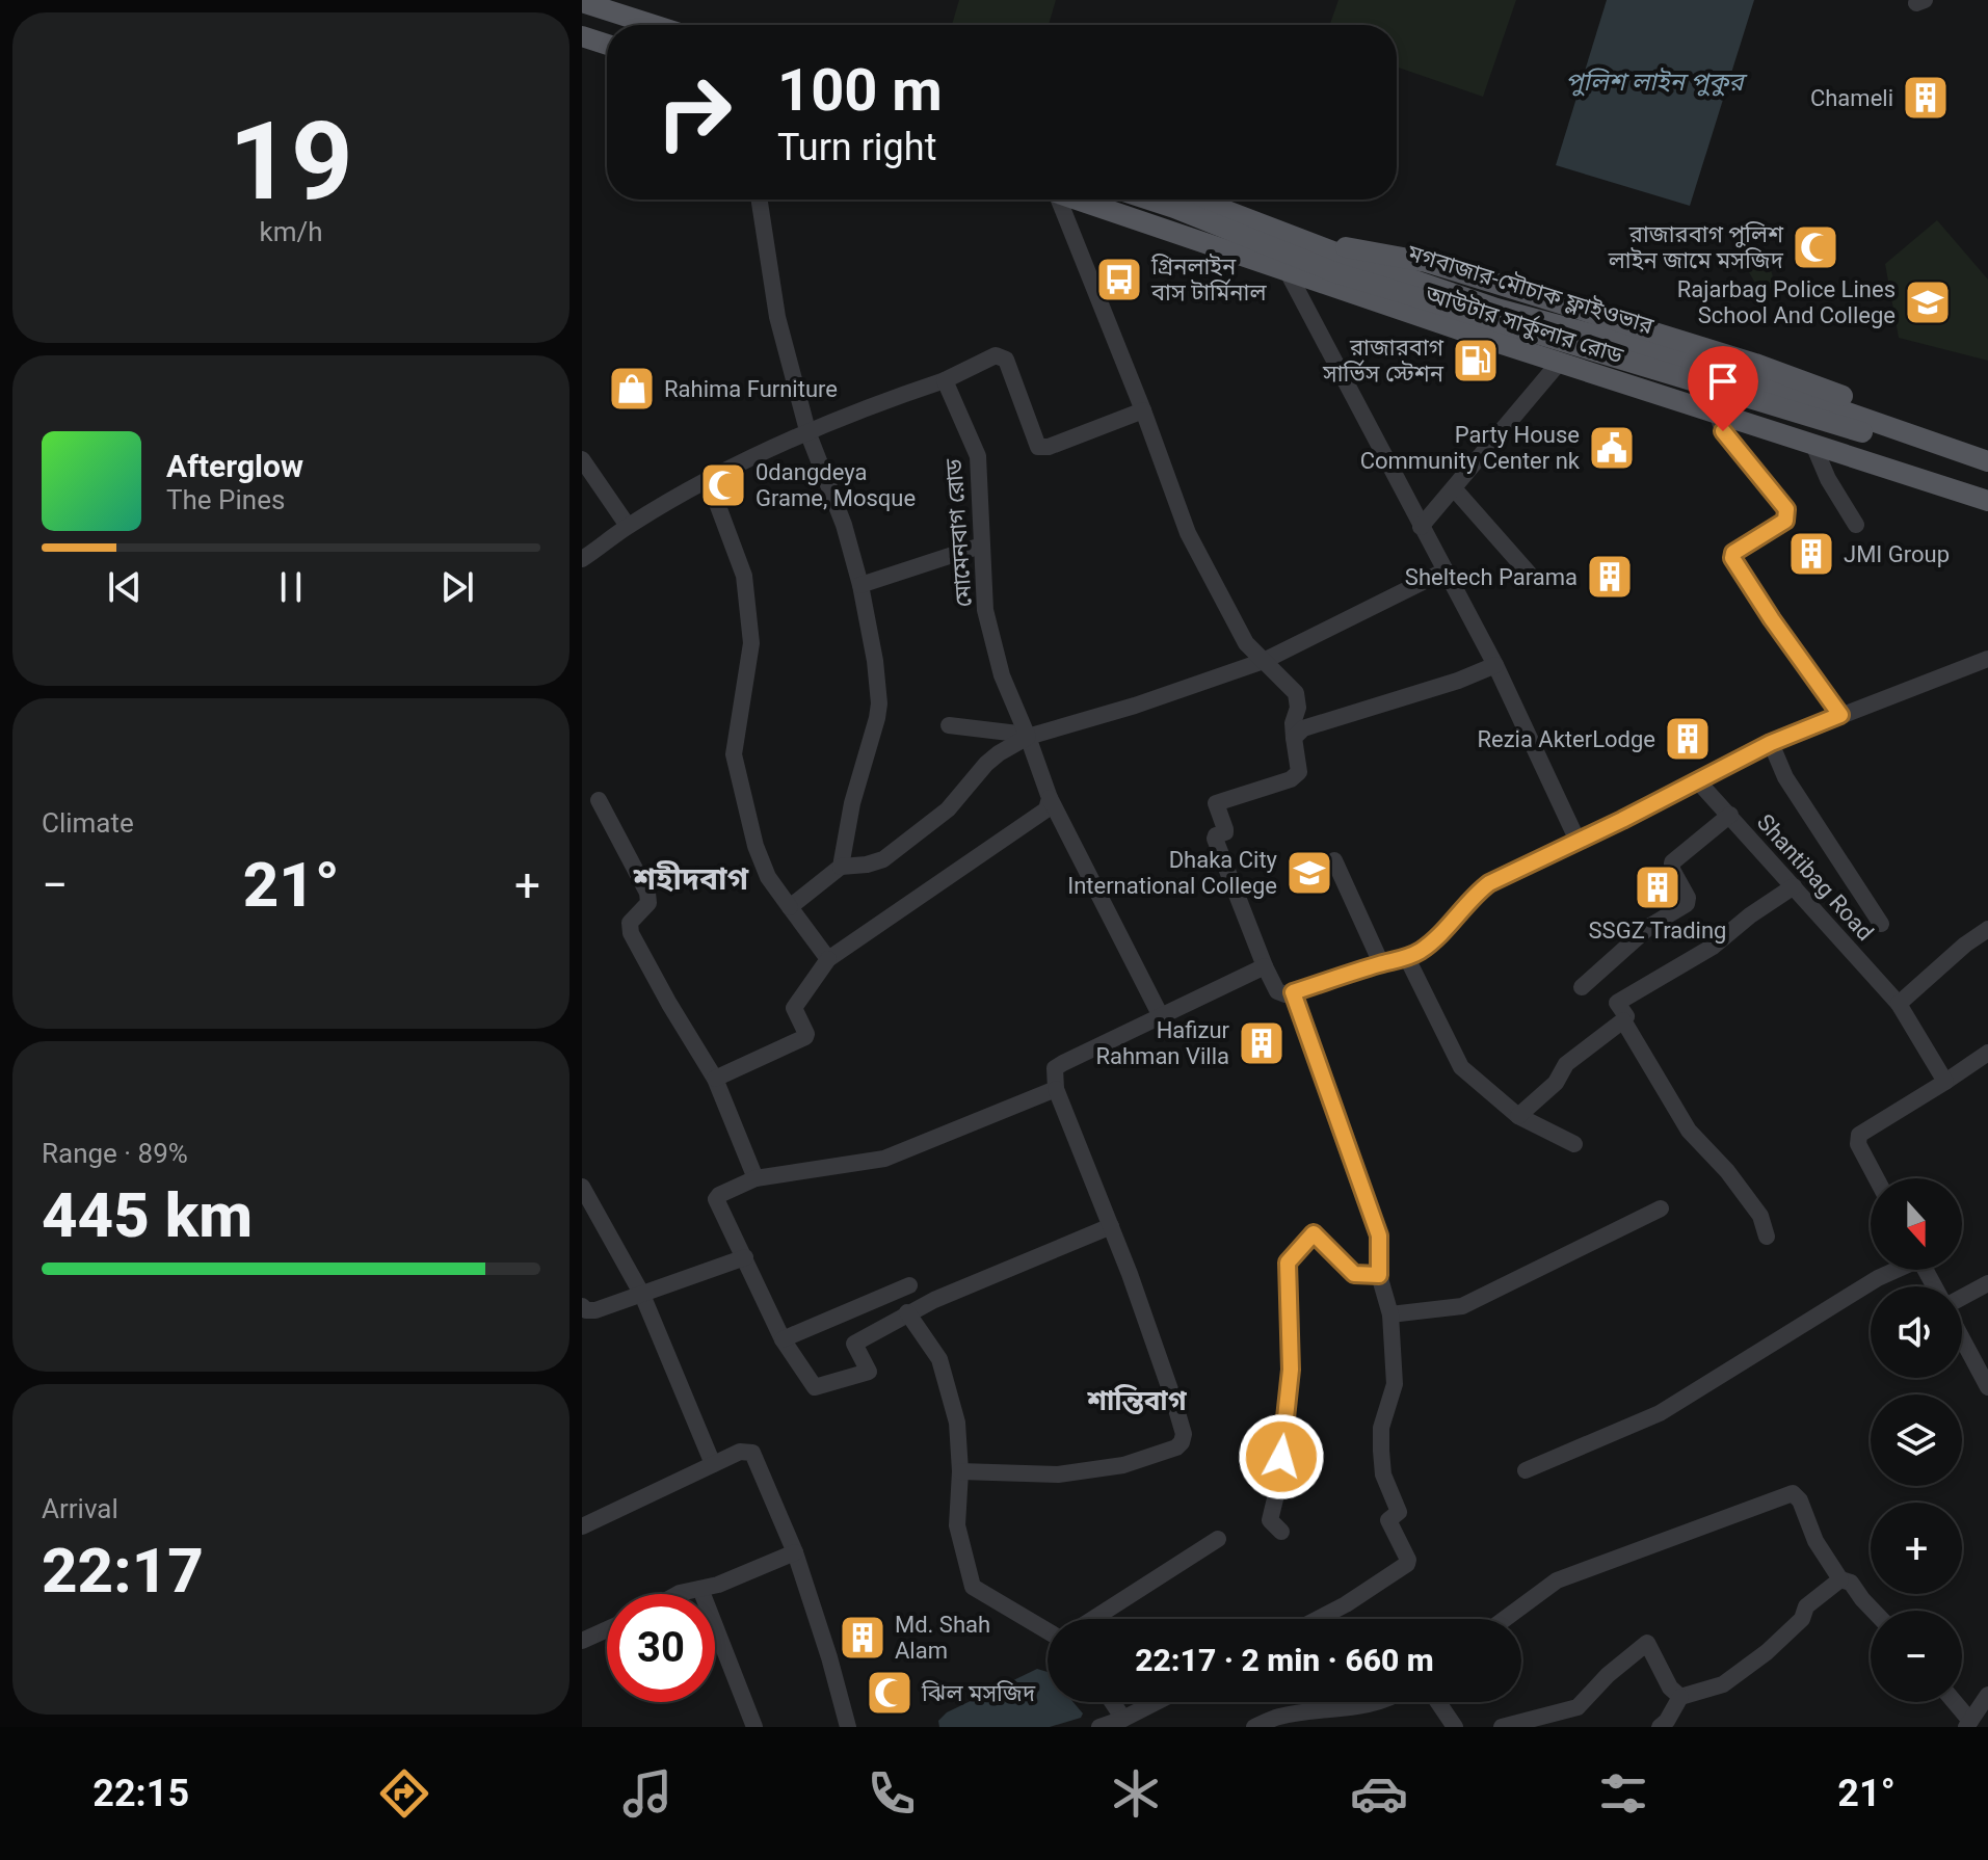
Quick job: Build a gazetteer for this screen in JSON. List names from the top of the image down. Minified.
{"streets":{"main road":["মগবাজার-মৌচাক ফ্লাইওভার","আউটার সার্কুলার রোড"],"street":["মোমেনবাগ রোড","Shantibag Road"]},"crossings":[["মগবাজার-মৌচাক ফ্লাইওভার","আউটার সার্কুলার রোড"]],"districts":["শহীদবাগ","শান্তিবাগ"],"water":["পুলিশ লাইন পুকুর"],"places":{"building":["Chameli","JMI Group","Sheltech Parama","Rezia AkterLodge","SSGZ Trading","Hafizur Rahman Villa","Md. Shah Alam"],"mosque":["রাজারবাগ পুলিশ লাইন জামে মসজিদ","0dangdeya Grame, Mosque","ঝিল মসজিদ"],"bus stop":["গ্রিনলাইন বাস টার্মিনাল"],"school or university":["Rajarbag Police Lines School And College","Dhaka City International College"],"fuel station":["রাজারবাগ সার্ভিস স্টেশন"],"shop":["Rahima Furniture"],"public building":["Party House Community Center nk"]},"north":"bottom","page":{"tile":[["19","km/h"],"Climate",["Range · 89%","445 km"],["Arrival","22:17"]],"turn":["100 m","Turn right"],"song":["Afterglow","The Pines"],"heat":["−","21°","+"],"map_buttons":["+","−"],"limit":"30","trip":"22:17 · 2 min · 660 m","tabs":["22:15","21°"]}}
